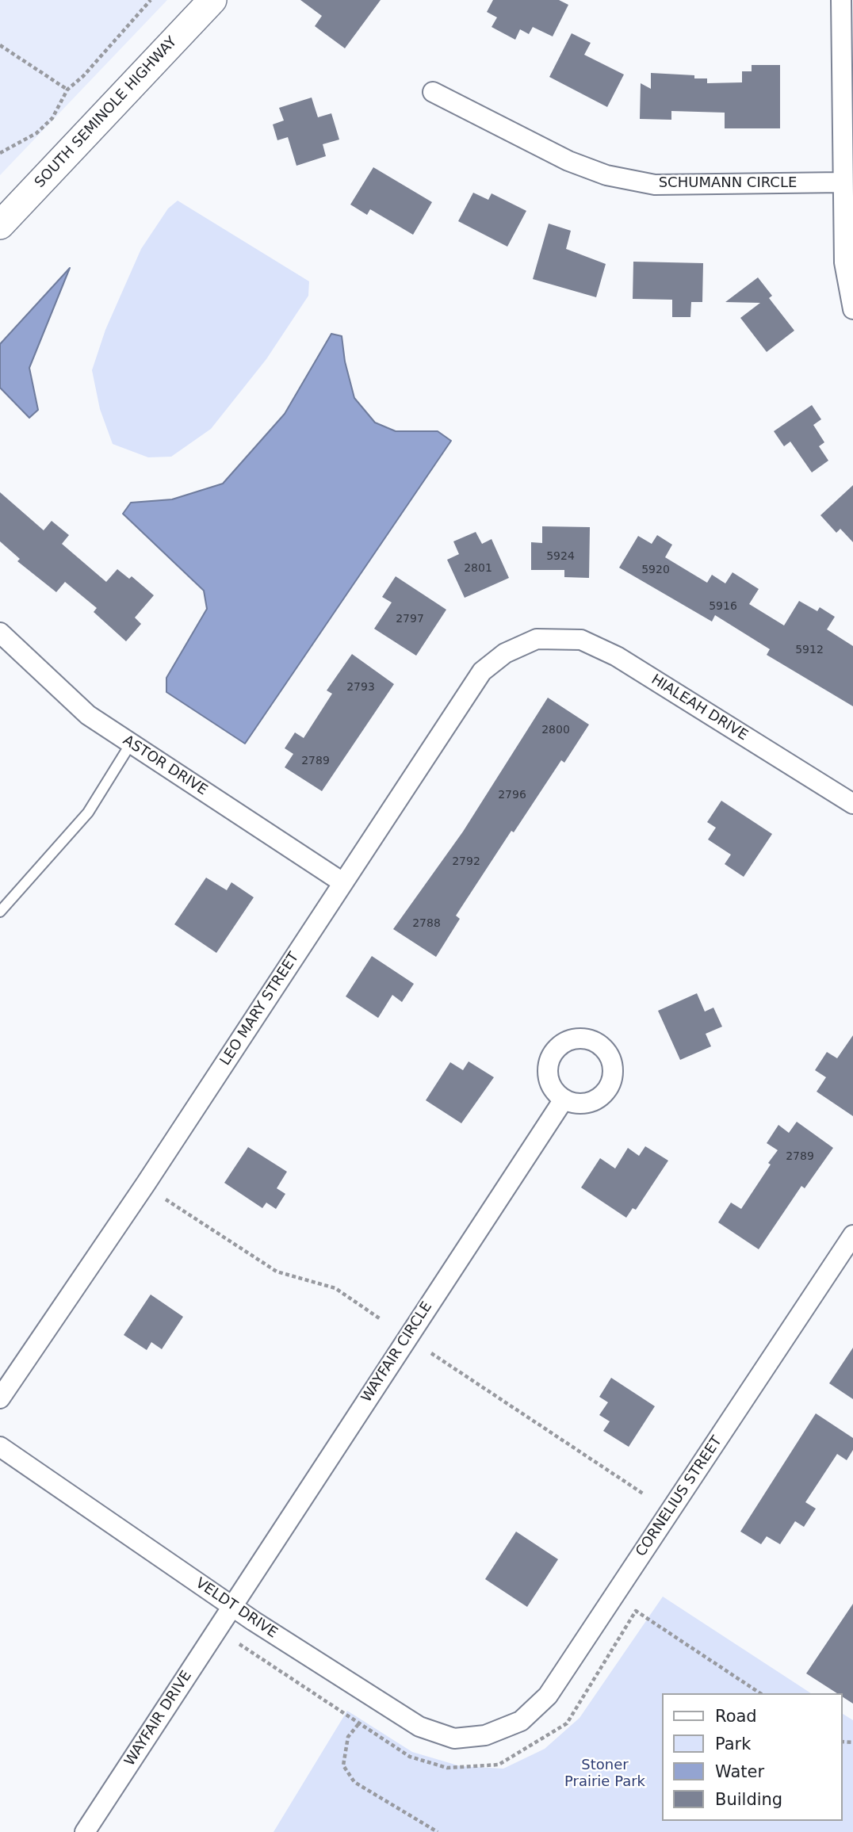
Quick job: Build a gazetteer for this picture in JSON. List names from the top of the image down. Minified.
{"streets":{"street":["SOUTH SEMINOLE HIGHWAY","SCHUMANN CIRCLE","HIALEAH DRIVE","ASTOR DRIVE","LEO MARY STREET","WAYFAIR CIRCLE","CORNELIUS STREET","VELDT DRIVE","WAYFAIR DRIVE"]},"crossings":[["HIALEAH DRIVE","LEO MARY STREET"],["ASTOR DRIVE","LEO MARY STREET"],["WAYFAIR CIRCLE","VELDT DRIVE"],["WAYFAIR CIRCLE","WAYFAIR DRIVE"],["CORNELIUS STREET","VELDT DRIVE"],["VELDT DRIVE","WAYFAIR DRIVE"]],"parks":["Stoner Prairie Park"],"house_numbers":["5924","2801","5920","5916","2797","5912","2793","2800","2789","2796","2792","2788","2789"],"legend":["Road","Park","Water","Building"]}
